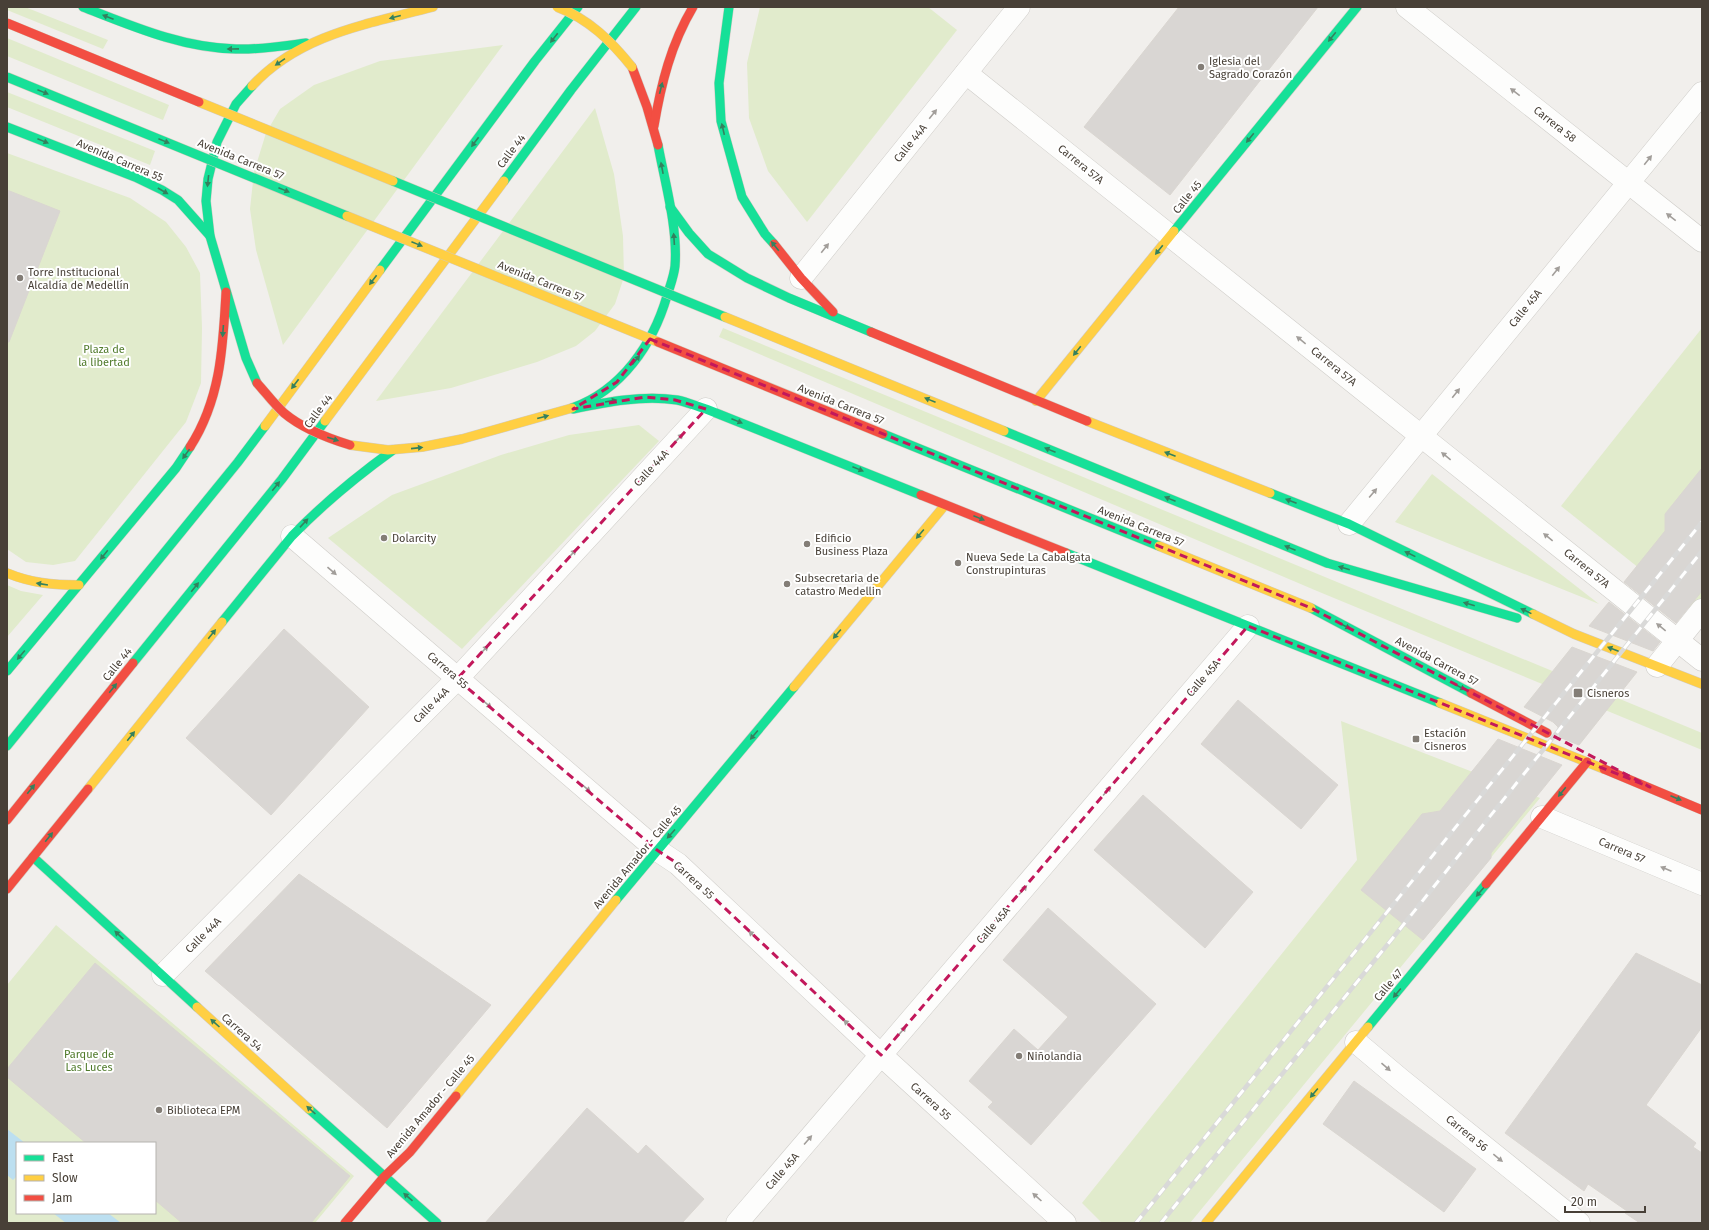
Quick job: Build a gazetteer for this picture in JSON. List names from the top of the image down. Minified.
{"streets":{"main road":["Calle 44","Avenida Carrera 57","Avenida Carrera 55","Calle 45","Avenida Amador - Calle 45","Calle 47","Carrera 54"],"street":["Carrera 58","Calle 44A","Carrera 57A","Calle 45A","Carrera 55","Carrera 57","Carrera 56"]},"crossings":[["Carrera 58","Calle 45A"],["Calle 44A","Carrera 57A"],["Calle 44A","Carrera 55"],["Calle 44A","Carrera 54"],["Carrera 57A","Calle 45"],["Carrera 57A","Calle 45A"],["Calle 45A","Carrera 55"],["Carrera 55","Avenida Amador - Calle 45"],["Carrera 57","Calle 47"],["Avenida Amador - Calle 45","Carrera 54"],["Calle 47","Carrera 56"]],"one_way":["Carrera 58","Calle 44A","Avenida Carrera 55","Carrera 57A","Calle 45","Calle 45A","Carrera 57","Avenida Amador - Calle 45","Calle 47","Carrera 54","Carrera 56"],"parks":["Plaza de la libertad","Parque de Las Luces"],"places":{"other":["Iglesia del Sagrado Corazón","Torre Institucional Alcaldía de Medellín","Dolarcity","Edificio Business Plaza","Nueva Sede La Cabalgata Construpinturas","Subsecretaria de catastro Medellin","Niñolandia","Biblioteca EPM"],"transit":["Cisneros","Estación Cisneros"]},"legend":["Fast","Slow","Jam"],"scale_bar":"20 m"}
